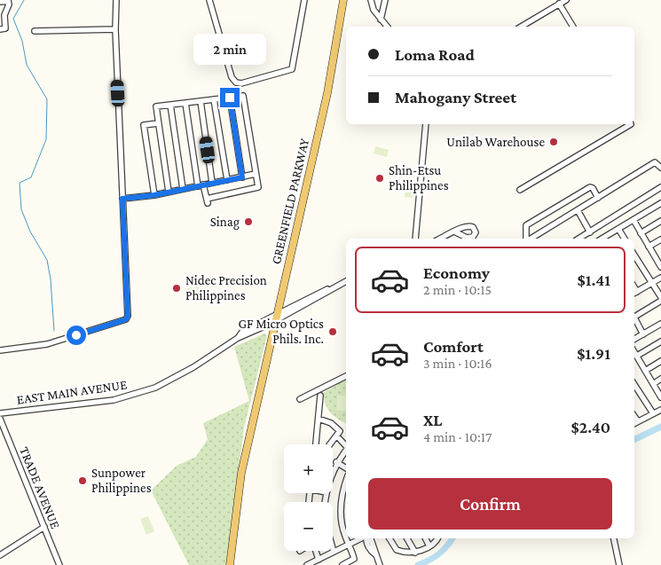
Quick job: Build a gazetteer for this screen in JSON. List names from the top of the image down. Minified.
{"streets":{"main road":["GREENFIELD PARKWAY"],"street":["EAST MAIN AVENUE","TRADE AVENUE"]},"crossings":[["GREENFIELD PARKWAY","EAST MAIN AVENUE"]],"places":["Unilab Warehouse","Shin-Etsu Philippines","Sinag","Nidec Precision Philippines","GF Micro Optics Phils. Inc.","Sunpower Philippines"],"page":{"banner":["Loma Road","Mahogany Street"],"bubble":"2 min","list":[{"name":"Economy","note":"2 min · 10:15","value":"$1.41"},{"name":"Comfort","note":"3 min · 10:16","value":"$1.91"},{"name":"XL","note":"4 min · 10:17","value":"$2.40"}],"map_buttons":["+","−"],"buttons":"Confirm"}}
